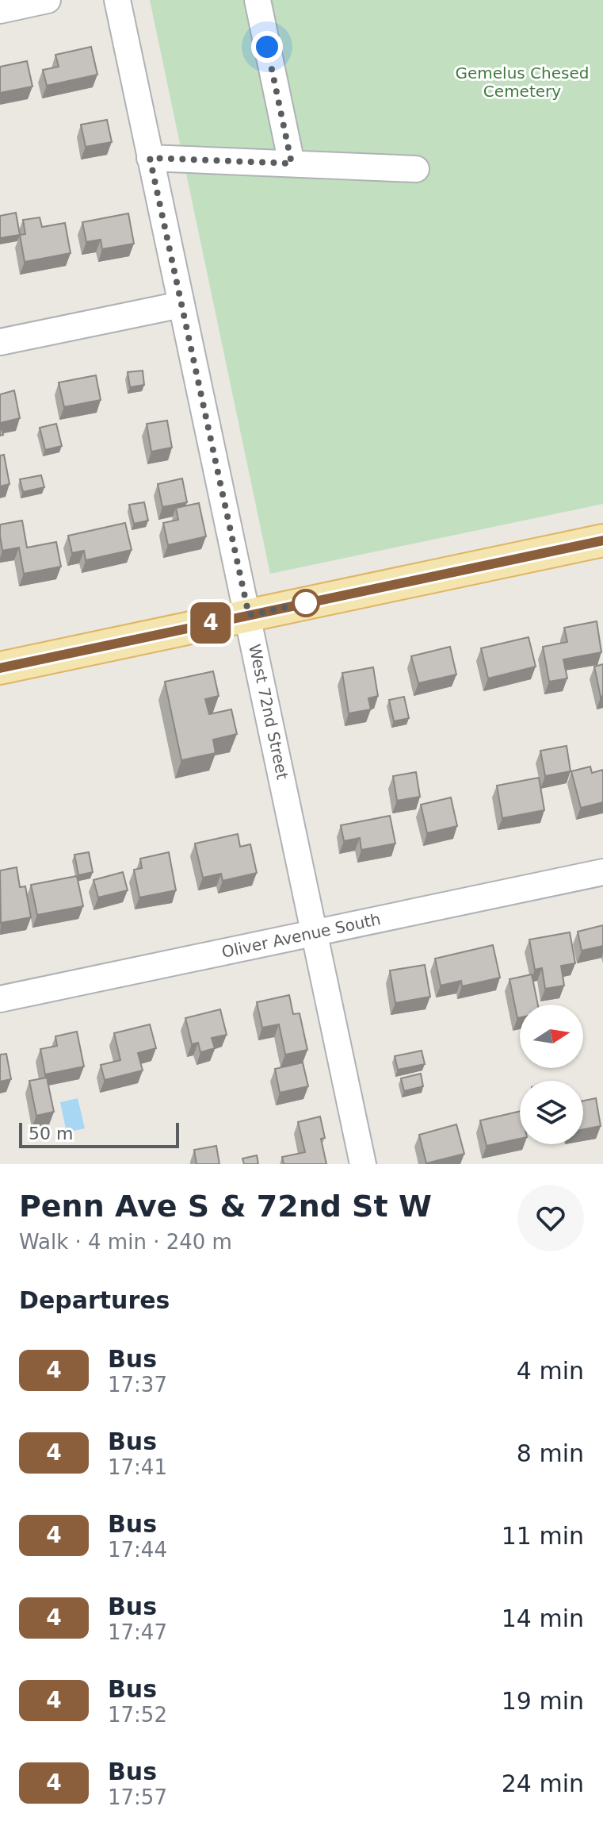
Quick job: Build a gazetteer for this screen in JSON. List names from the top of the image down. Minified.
{"streets":{"street":["West 72nd Street","Oliver Avenue South"]},"crossings":[["West 72nd Street","Oliver Avenue South"]],"parks":["Gemelus Chesed Cemetery"],"lines":["bus line 4"],"scale_bar":"50 m","north":"right","page":{"on_map":"4","scale":"50 m","heading":[["Penn Ave S & 72nd St W","Walk · 4 min · 240 m"],"Departures"],"list":[{"mark":"4","name":"Bus","note":"17:37","value":"4 min"},{"mark":"4","name":"Bus","note":"17:41","value":"8 min"},{"mark":"4","name":"Bus","note":"17:44","value":"11 min"},{"mark":"4","name":"Bus","note":"17:47","value":"14 min"},{"mark":"4","name":"Bus","note":"17:52","value":"19 min"},{"mark":"4","name":"Bus","note":"17:57","value":"24 min"}]}}
